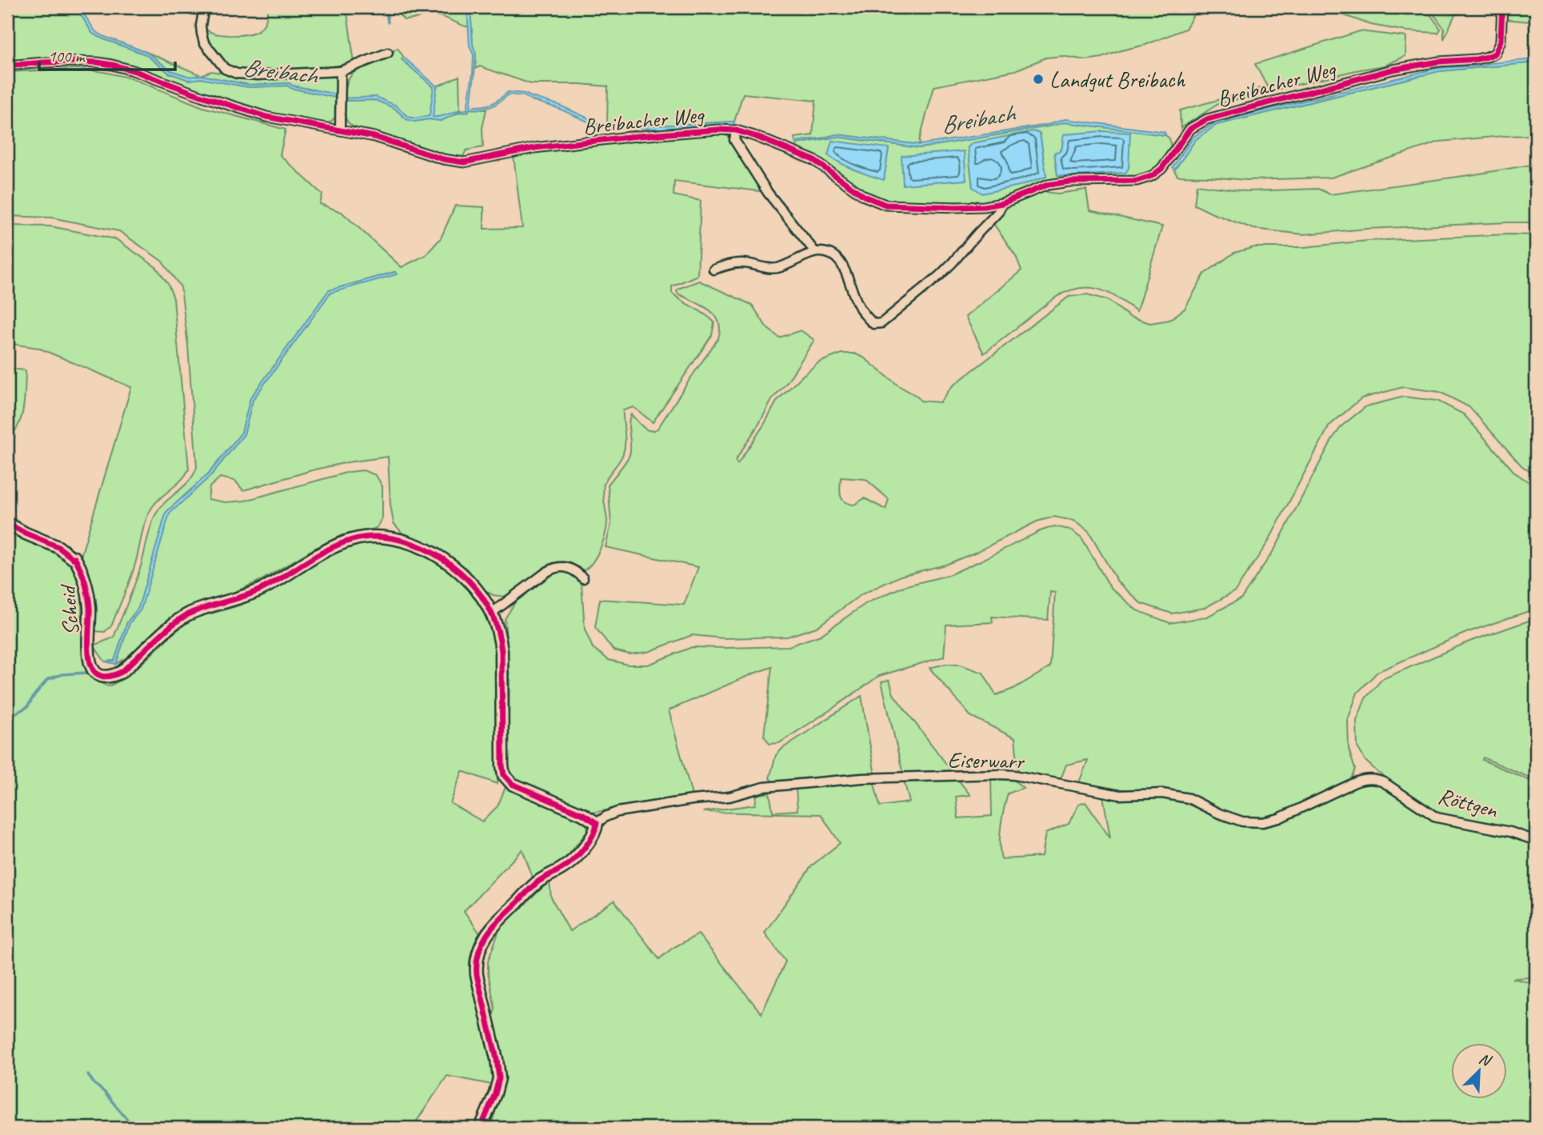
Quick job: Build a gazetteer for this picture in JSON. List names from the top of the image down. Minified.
{"streets":{"street":["Breibacher Weg","Scheid","Eiserwarr","Röttgen"]},"crossings":[["Eiserwarr","Röttgen"]],"water":["Breibach"],"places":["Landgut Breibach"],"scale_bar":"100 m","north":"top right"}
